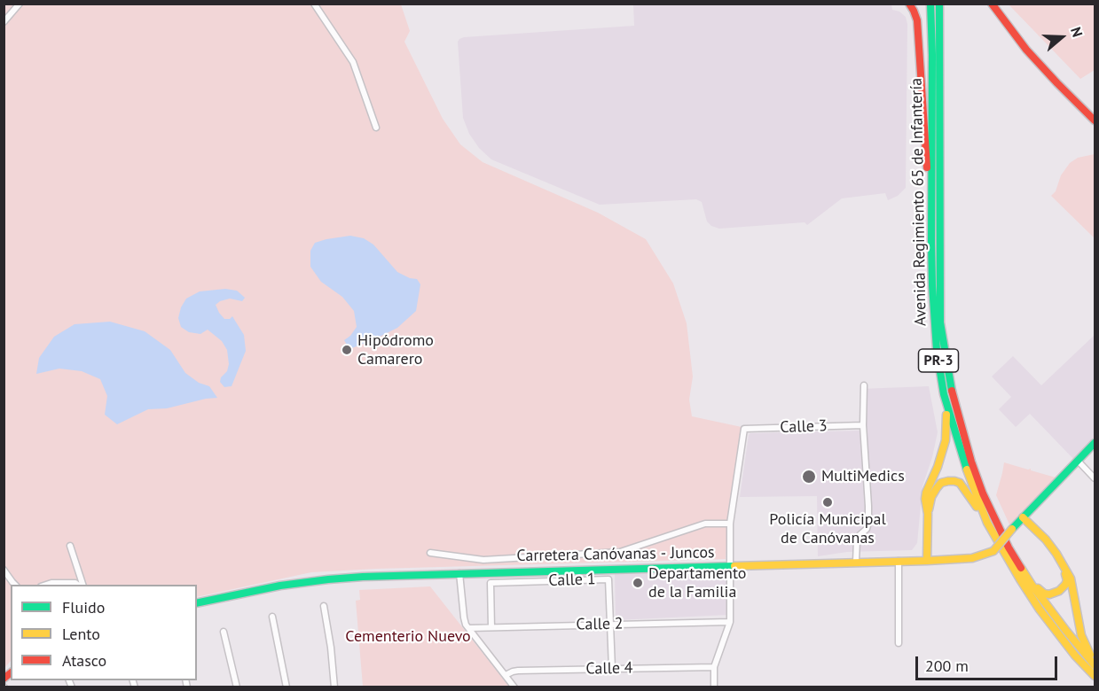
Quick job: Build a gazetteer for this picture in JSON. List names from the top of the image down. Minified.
{"streets":{"main road":["Avenida Regimiento 65 de Infantería","PR-3","Carretera Canóvanas - Juncos"],"street":["Calle 3","Calle 1","Calle 2","Calle 4"]},"crossings":[["Calle 1","Calle 2"],["Calle 1","Calle 4"]],"parks":["Cementerio Nuevo"],"places":["Hipódromo Camarero","MultiMedics","Policía Municipal de Canóvanas","Departamento de la Familia"],"legend":["Fluido","Lento","Atasco"],"scale_bar":"200 m","north":"right"}
